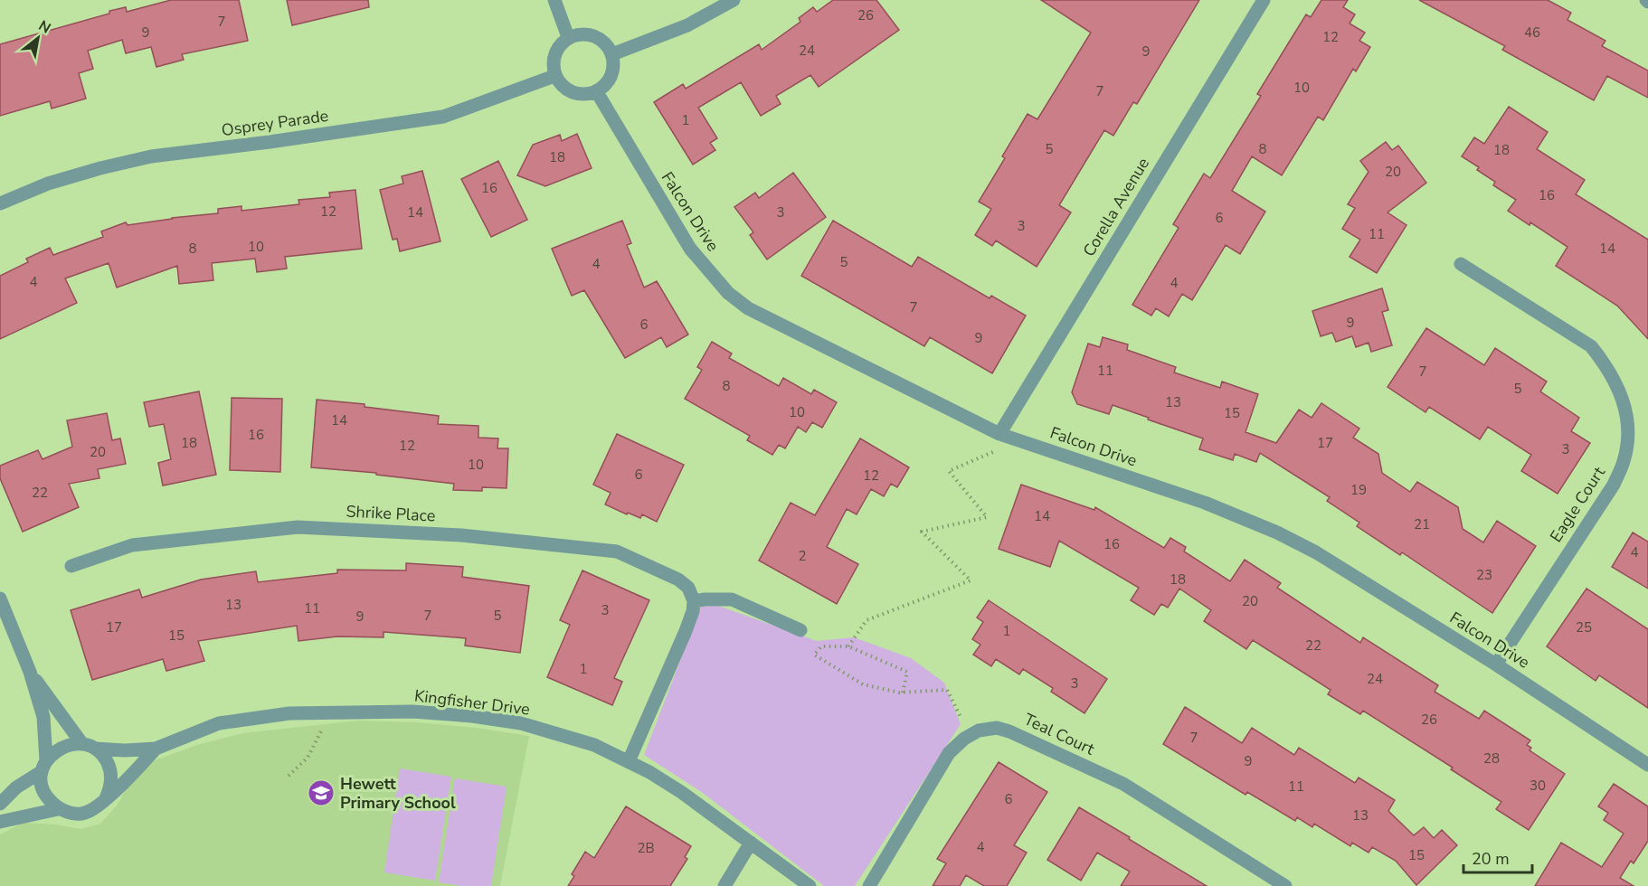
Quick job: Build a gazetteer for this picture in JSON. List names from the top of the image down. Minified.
{"streets":{"street":["Osprey Parade","Corella Avenue","Falcon Drive","Eagle Court","Shrike Place","Kingfisher Drive","Teal Court"]},"crossings":[["Osprey Parade","Falcon Drive"],["Corella Avenue","Falcon Drive"],["Falcon Drive","Eagle Court"]],"places":{"school or university":["Hewett Primary School"]},"house_numbers":["26","7","9","46","12","24","9","10","7","1","5","8","18","18","20","16","16","12","14","3","6","3","11","10","8","14","5","4","4","4","7","9","6","9","11","7","8","5","13","10","15","14","16","18","17","12","3","20","10","6","12","19","22","14","21","16","4","2","23","18","20","13","11","3","7","5","9","17","25","1","15","22","1","24","3","26","7","28","9","30","11","6","13","4","2B","15"],"scale_bar":"20 m","north":"top right"}
